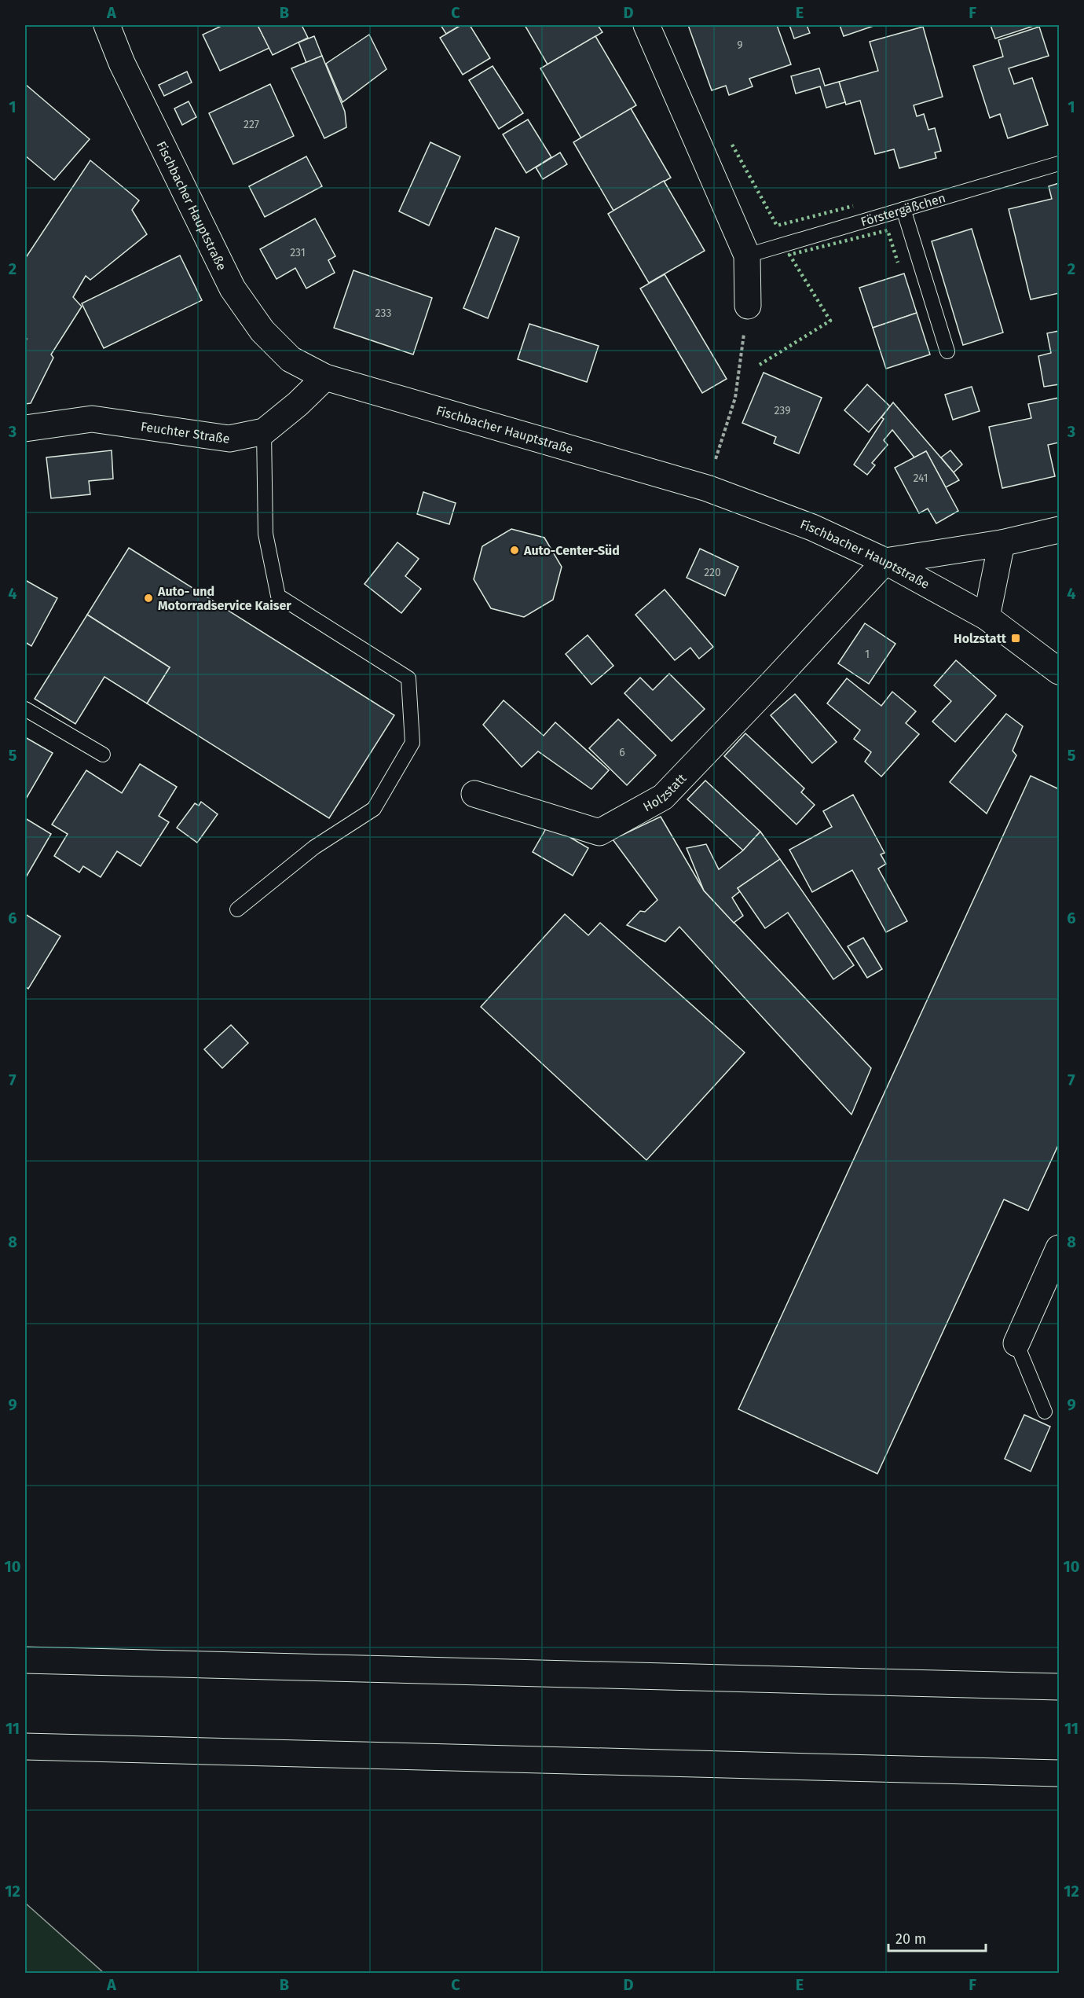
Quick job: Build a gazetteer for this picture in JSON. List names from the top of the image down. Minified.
{"streets":{"main road":["Fischbacher Hauptstraße","Feuchter Straße","Holzstatt"],"lane":["Förstergäßchen"]},"crossings":[["Fischbacher Hauptstraße","Feuchter Straße"],["Fischbacher Hauptstraße","Holzstatt"]],"places":{"other":["Auto-Center-Süd","Auto- und Motorradservice Kaiser"],"transit":["Holzstatt"]},"house_numbers":["9","227","231","233","239","241","220","1","6"],"scale_bar":"20 m","grid":{"columns":["A","B","C","D","E","F"],"rows":["1","2","3","4","5","6","7","8","9","10","11","12"]}}
